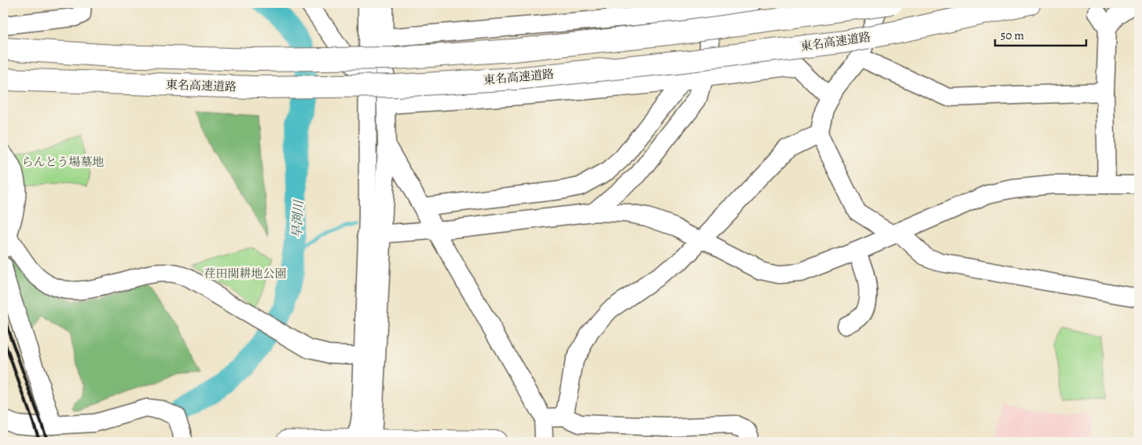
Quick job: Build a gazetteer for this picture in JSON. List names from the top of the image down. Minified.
{"streets":{"highway":["東名高速道路"]},"water":["早渕川"],"parks":["らんとう場墓地","荏田関耕地公園"],"scale_bar":"50 m"}
